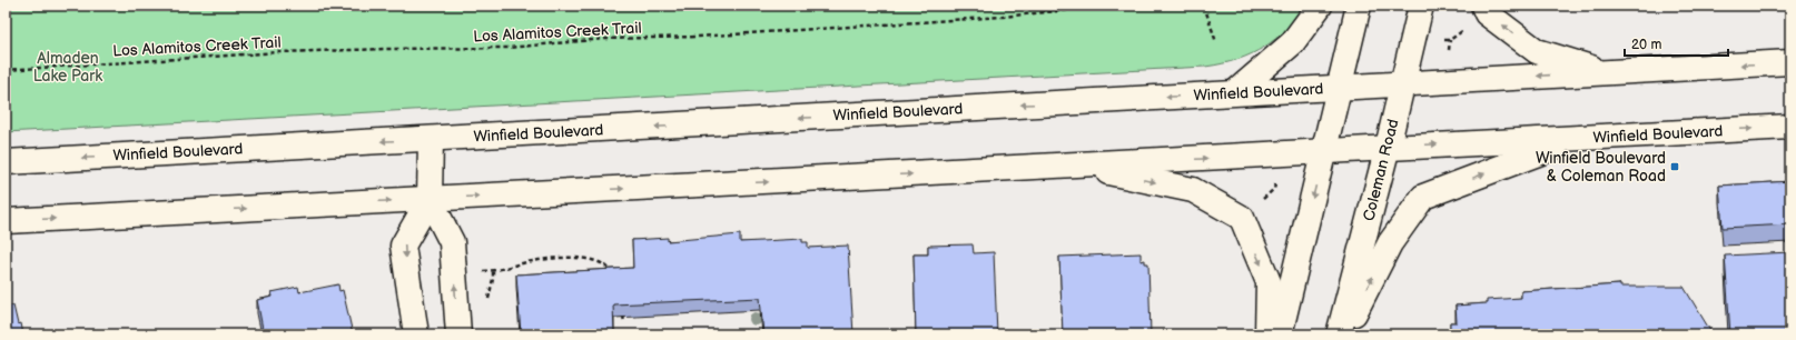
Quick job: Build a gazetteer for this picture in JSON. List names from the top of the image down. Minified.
{"streets":{"street":["Winfield Boulevard","Coleman Road"],"path":["Los Alamitos Creek Trail"]},"crossings":[["Winfield Boulevard","Coleman Road"]],"parks":["Almaden Lake Park"],"places":{"transit":["Winfield Boulevard & Coleman Road"]},"scale_bar":"20 m"}
